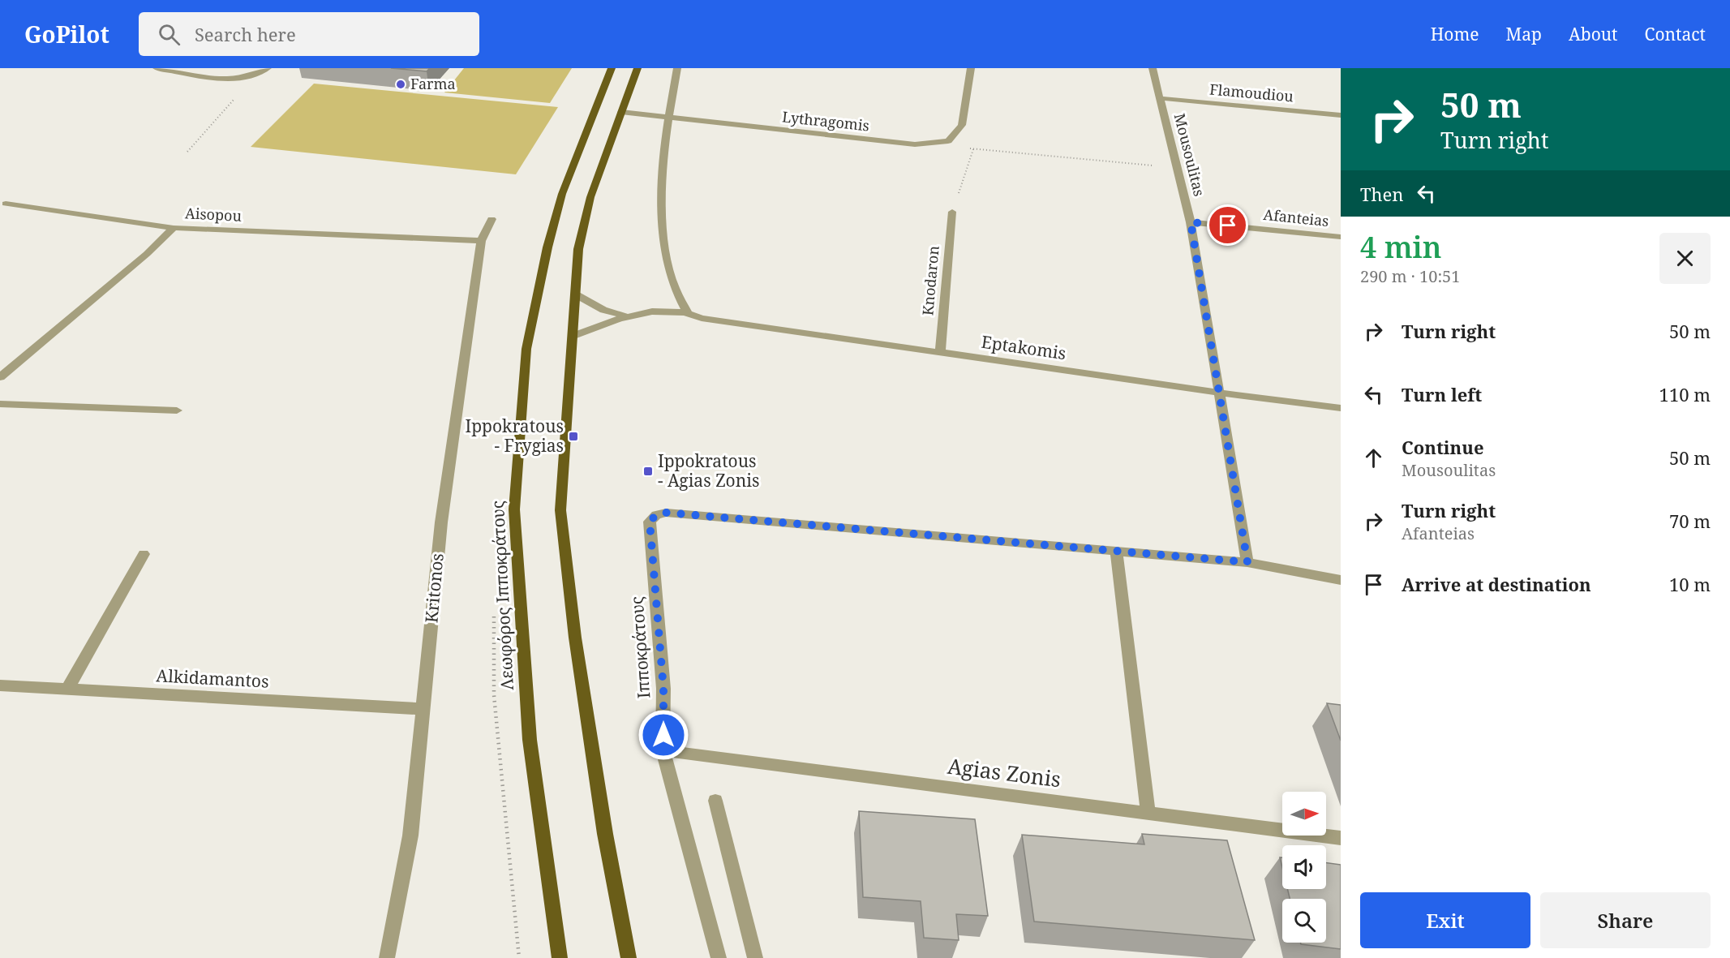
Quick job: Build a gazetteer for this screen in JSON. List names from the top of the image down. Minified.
{"streets":{"main road":["Λεωφόρος Ιπποκράτους"],"street":["Flamoudiou","Lythragomis","Mousoulitas","Aisopou","Afanteias","Knodaron","Eptakomis","Kritonos","Ιπποκράτους","Alkidamantos","Agias Zonis"]},"crossings":[["Flamoudiou","Mousoulitas"],["Mousoulitas","Afanteias"],["Mousoulitas","Eptakomis"],["Aisopou","Kritonos"],["Knodaron","Eptakomis"],["Kritonos","Alkidamantos"],["Ιπποκράτους","Agias Zonis"]],"places":{"other":["Farma"],"transit":["Ippokratous - Frygias","Ippokratous - Agias Zonis"]},"north":"right","page":{"header":"GoPilot","search":"Search here","nav":["Home","Map","About","Contact"],"turn":["50 m","Turn right"],"then":"Then","heading":["4 min","290 m · 10:51"],"list":[{"name":"Turn right","value":"50 m"},{"name":"Turn left","value":"110 m"},{"name":"Continue","note":"Mousoulitas","value":"50 m"},{"name":"Turn right","note":"Afanteias","value":"70 m"},{"name":"Arrive at destination","value":"10 m"}],"buttons":["Exit","Share"]}}
